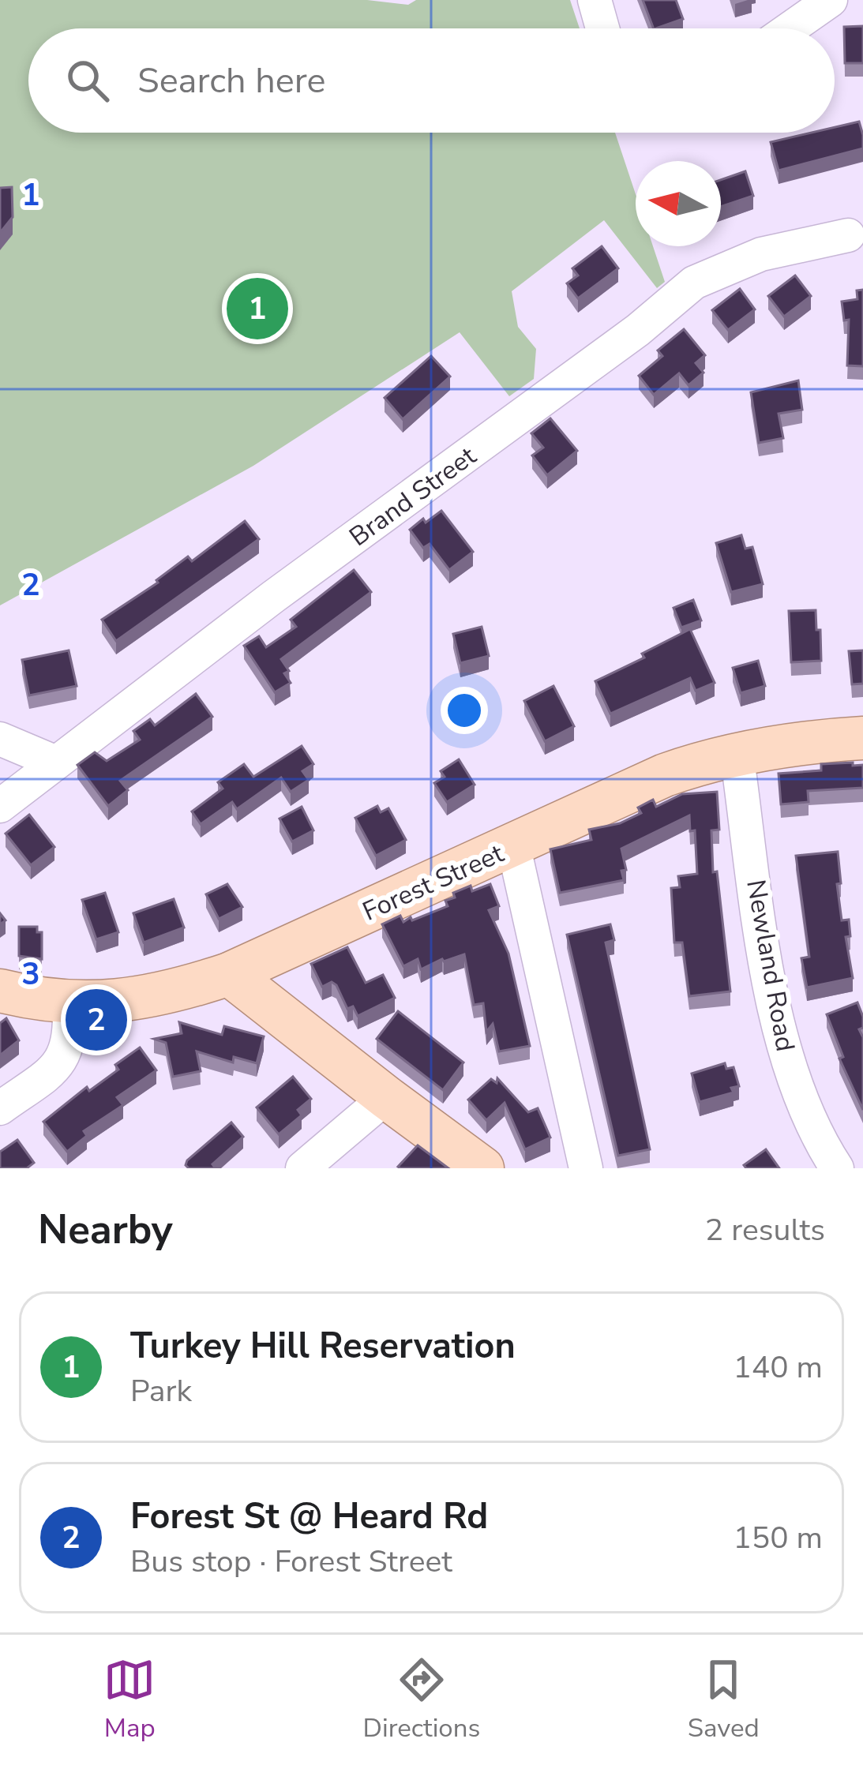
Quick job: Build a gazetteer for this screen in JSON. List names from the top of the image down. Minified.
{"streets":{"main road":["Forest Street"],"street":["Brand Street","Newland Road"]},"crossings":[["Forest Street","Newland Road"]],"north":"left","page":{"search":"Search here","pins":["1","2"],"heading":["Nearby","2 results"],"list":[{"mark":"1","name":"Turkey Hill Reservation","note":"Park","value":"140 m"},{"mark":"2","name":"Forest St @ Heard Rd","note":"Bus stop · Forest Street","value":"150 m"}],"nav":["Map","Directions","Saved"]},"grid":{"rows":["1","2","3"]}}
